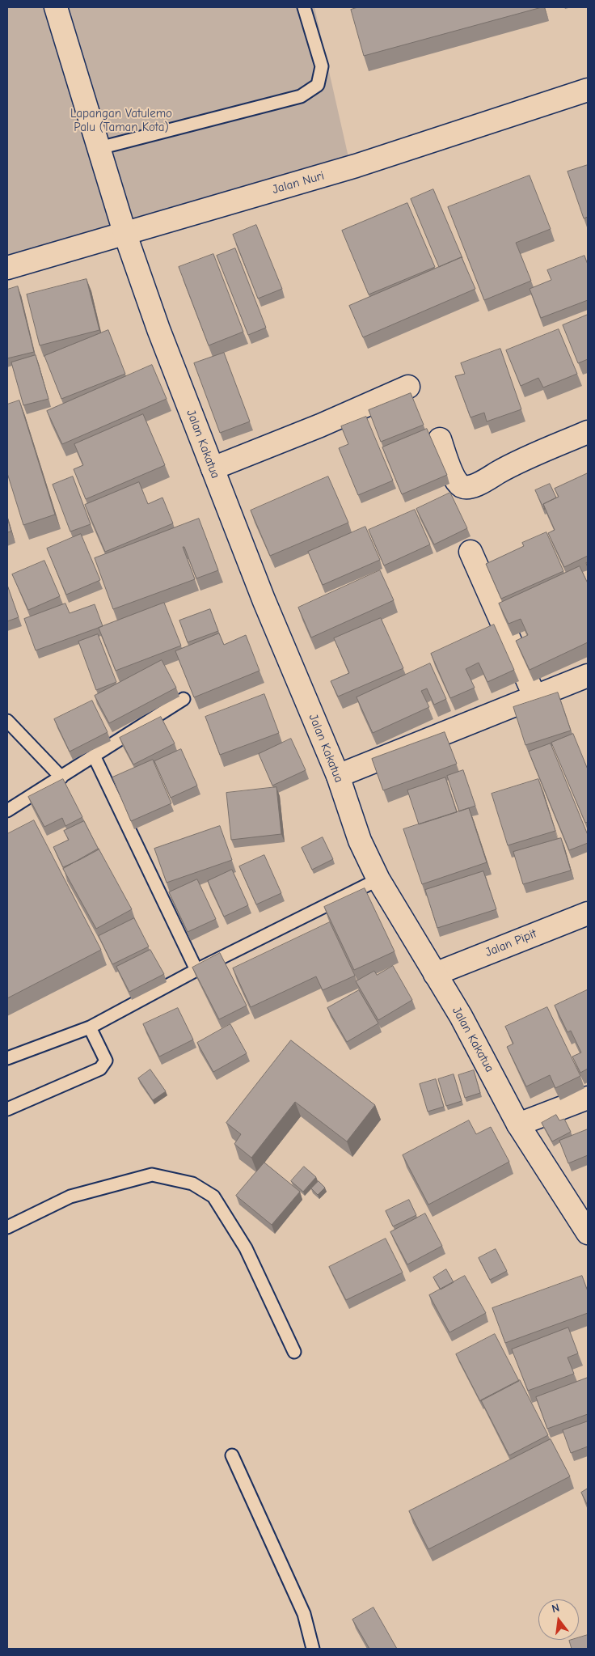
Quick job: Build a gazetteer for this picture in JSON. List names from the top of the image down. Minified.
{"streets":{"street":["Jalan Nuri","Jalan Kakatua","Jalan Pipit"]},"crossings":[["Jalan Nuri","Jalan Kakatua"],["Jalan Kakatua","Jalan Pipit"]],"parks":["Lapangan Vatulemo Palu (Taman Kota)"],"north":"top"}
